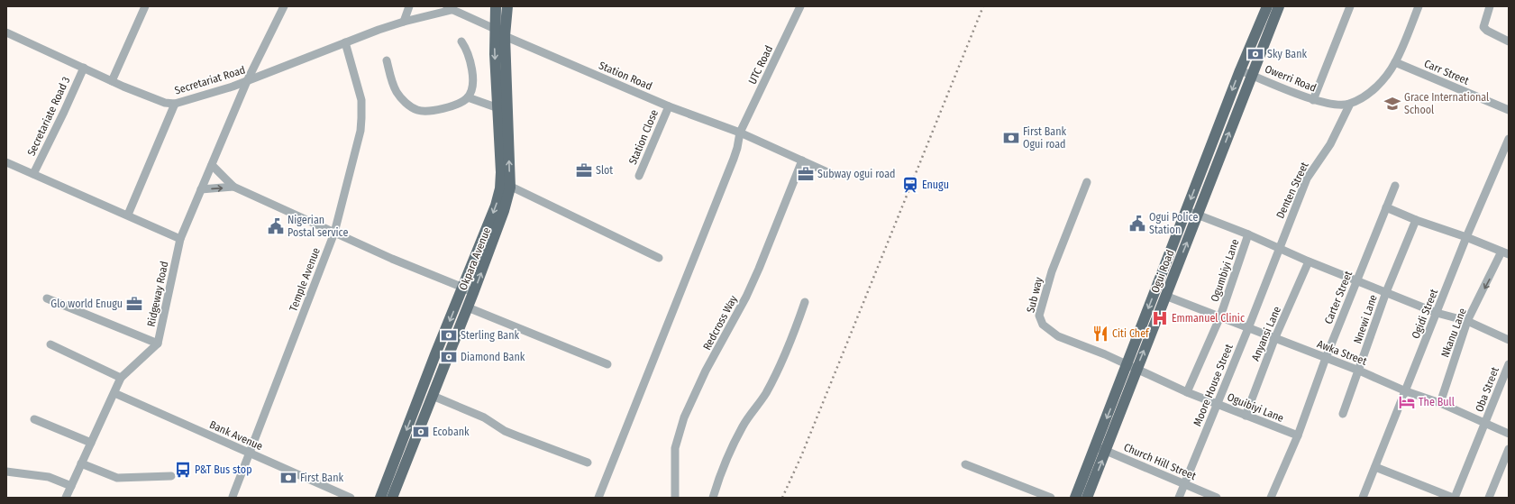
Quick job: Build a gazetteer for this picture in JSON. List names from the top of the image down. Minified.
{"streets":{"main road":["Okpara Avenue","Ogui Road"],"street":["UTC Road","Carr Street","Station Road","Owerri Road","Secretariat Road","Secretariate Road 3","Station Close","Denten Street","Ogumbiyi Lane","Temple Avenue","Ridgeway Road","Sub way","Carter Street","Ogidi Street","Nnewi Lane","Redcross Way","Nkanu Lane","Anyansi Lane","Awka Street","Moore House Street","Oba Street","Oguibiyi Lane","Bank Avenue","Church Hill Street"]},"crossings":[["UTC Road","Station Road"],["Station Road","Station Close"],["Station Road","Okpara Avenue"],["Station Road","Redcross Way"],["Owerri Road","Denten Street"],["Owerri Road","Ogui Road"],["Secretariat Road","Secretariate Road 3"],["Secretariat Road","Temple Avenue"],["Secretariat Road","Ridgeway Road"],["Denten Street","Moore House Street"],["Ogumbiyi Lane","Awka Street"],["Ogumbiyi Lane","Oguibiyi Lane"],["Ogui Road","Sub way"],["Ogui Road","Awka Street"],["Ogui Road","Oguibiyi Lane"],["Ogui Road","Church Hill Street"],["Temple Avenue","Bank Avenue"],["Ridgeway Road","Bank Avenue"],["Sub way","Oguibiyi Lane"],["Carter Street","Awka Street"],["Carter Street","Oguibiyi Lane"],["Ogidi Street","Awka Street"],["Nnewi Lane","Awka Street"],["Nkanu Lane","Awka Street"],["Anyansi Lane","Awka Street"],["Anyansi Lane","Oguibiyi Lane"],["Awka Street","Moore House Street"],["Awka Street","Oba Street"],["Moore House Street","Oguibiyi Lane"],["Moore House Street","Church Hill Street"]],"one_way":["Nkanu Lane"],"places":{"bank":["Sky Bank","First Bank Ogui road","Sterling Bank","Diamond Bank","Ecobank","First Bank"],"school or university":["Grace International School"],"office":["Slot","Subway ogui road","Glo world Enugu"],"station":["Enugu"],"public building":["Ogui Police Station","Nigerian Postal service"],"hospital":["Emmanuel Clinic"],"restaurant":["Citi Chef"],"hotel":["The Bull"],"bus stop":["P&T Bus stop"]}}
